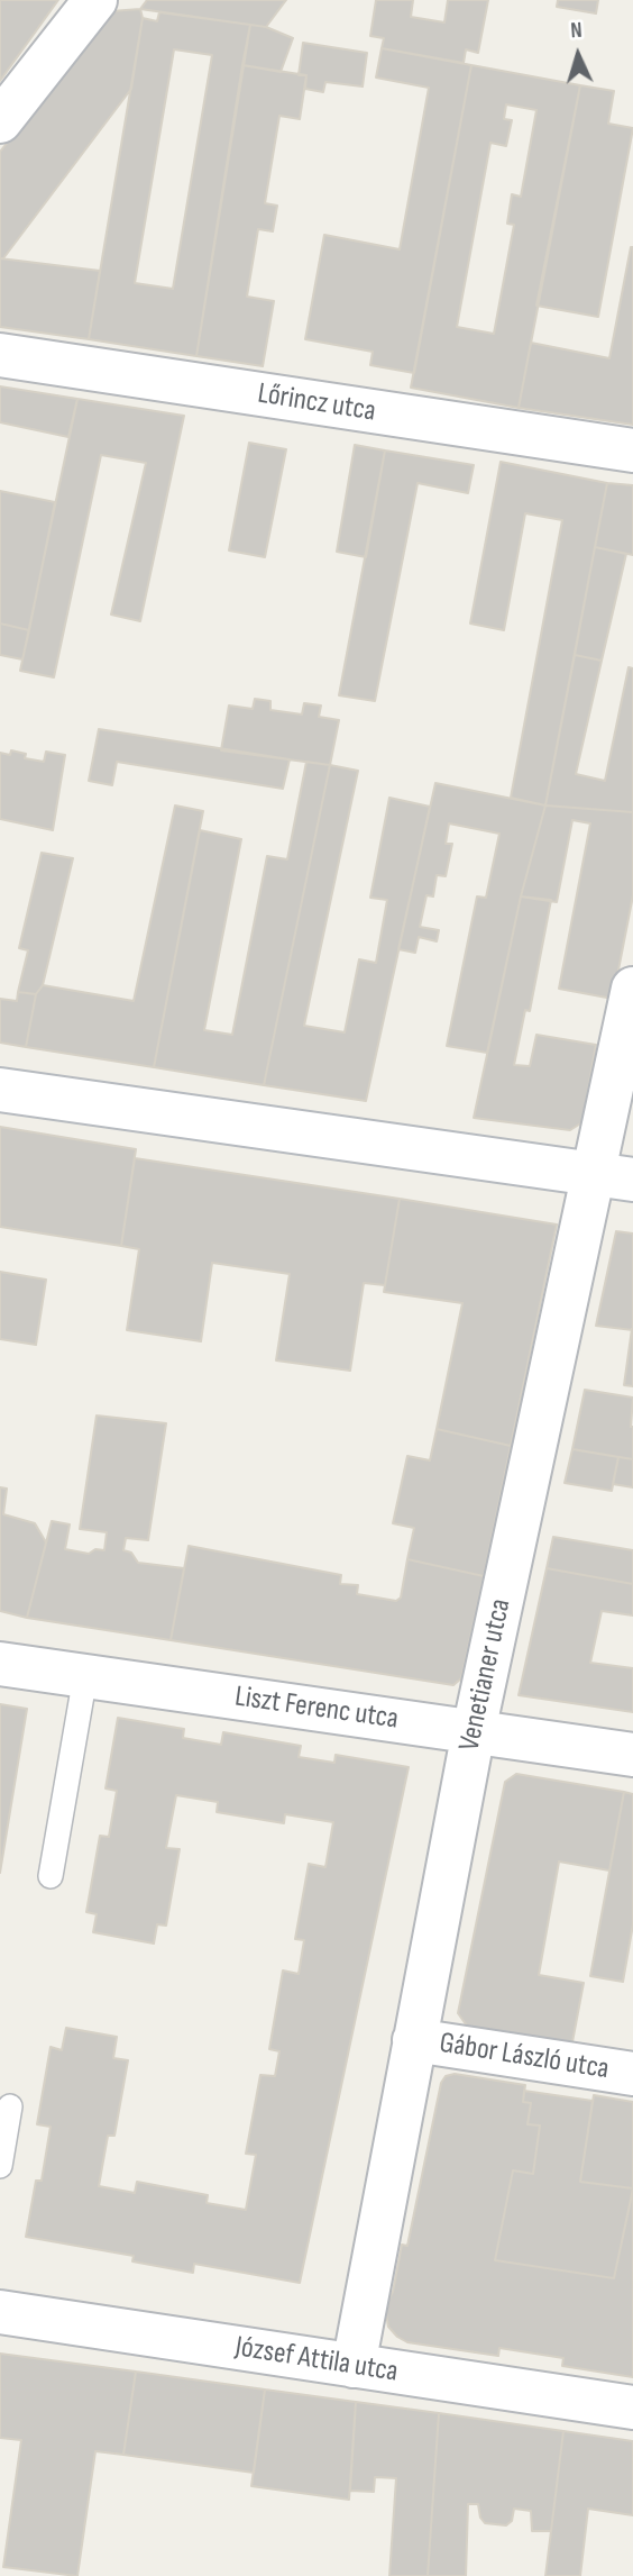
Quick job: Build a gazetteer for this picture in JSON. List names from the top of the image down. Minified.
{"streets":{"street":["Lőrincz utca","Venetianer utca","Liszt Ferenc utca","Gábor László utca","József Attila utca"]},"crossings":[["Venetianer utca","Liszt Ferenc utca"],["Venetianer utca","Gábor László utca"],["Venetianer utca","József Attila utca"]],"north":"top"}
